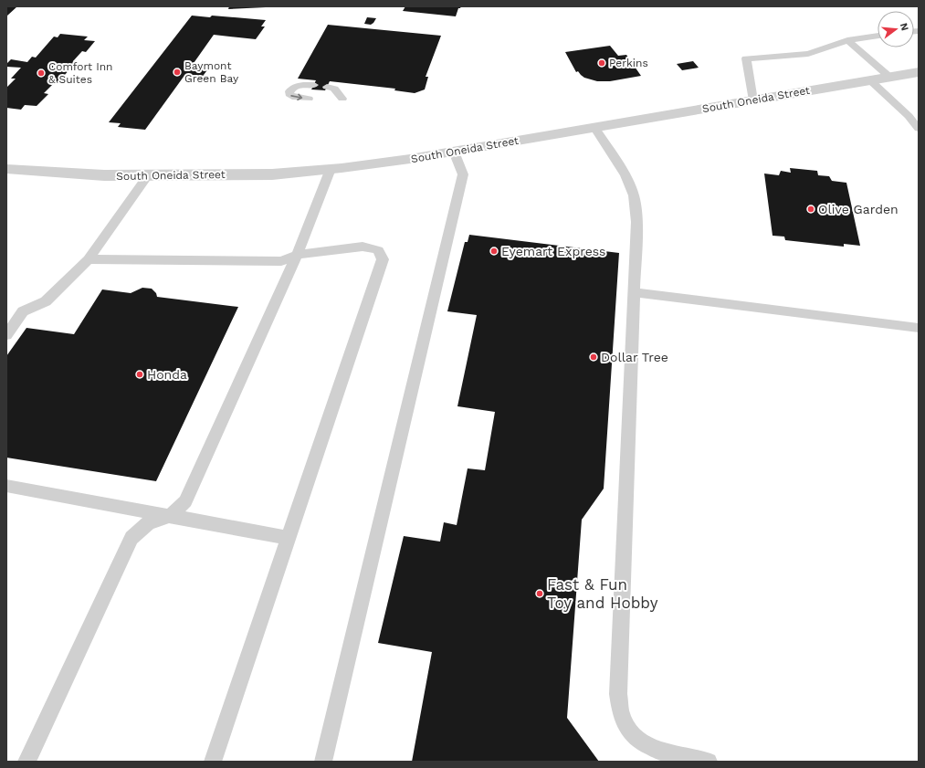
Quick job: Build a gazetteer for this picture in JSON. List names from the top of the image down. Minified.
{"streets":{"street":["South Oneida Street"]},"places":["Perkins","Baymont Green Bay","Comfort Inn & Suites","Olive Garden","Eyemart Express","Dollar Tree","Honda","Fast & Fun Toy and Hobby"],"north":"right"}
